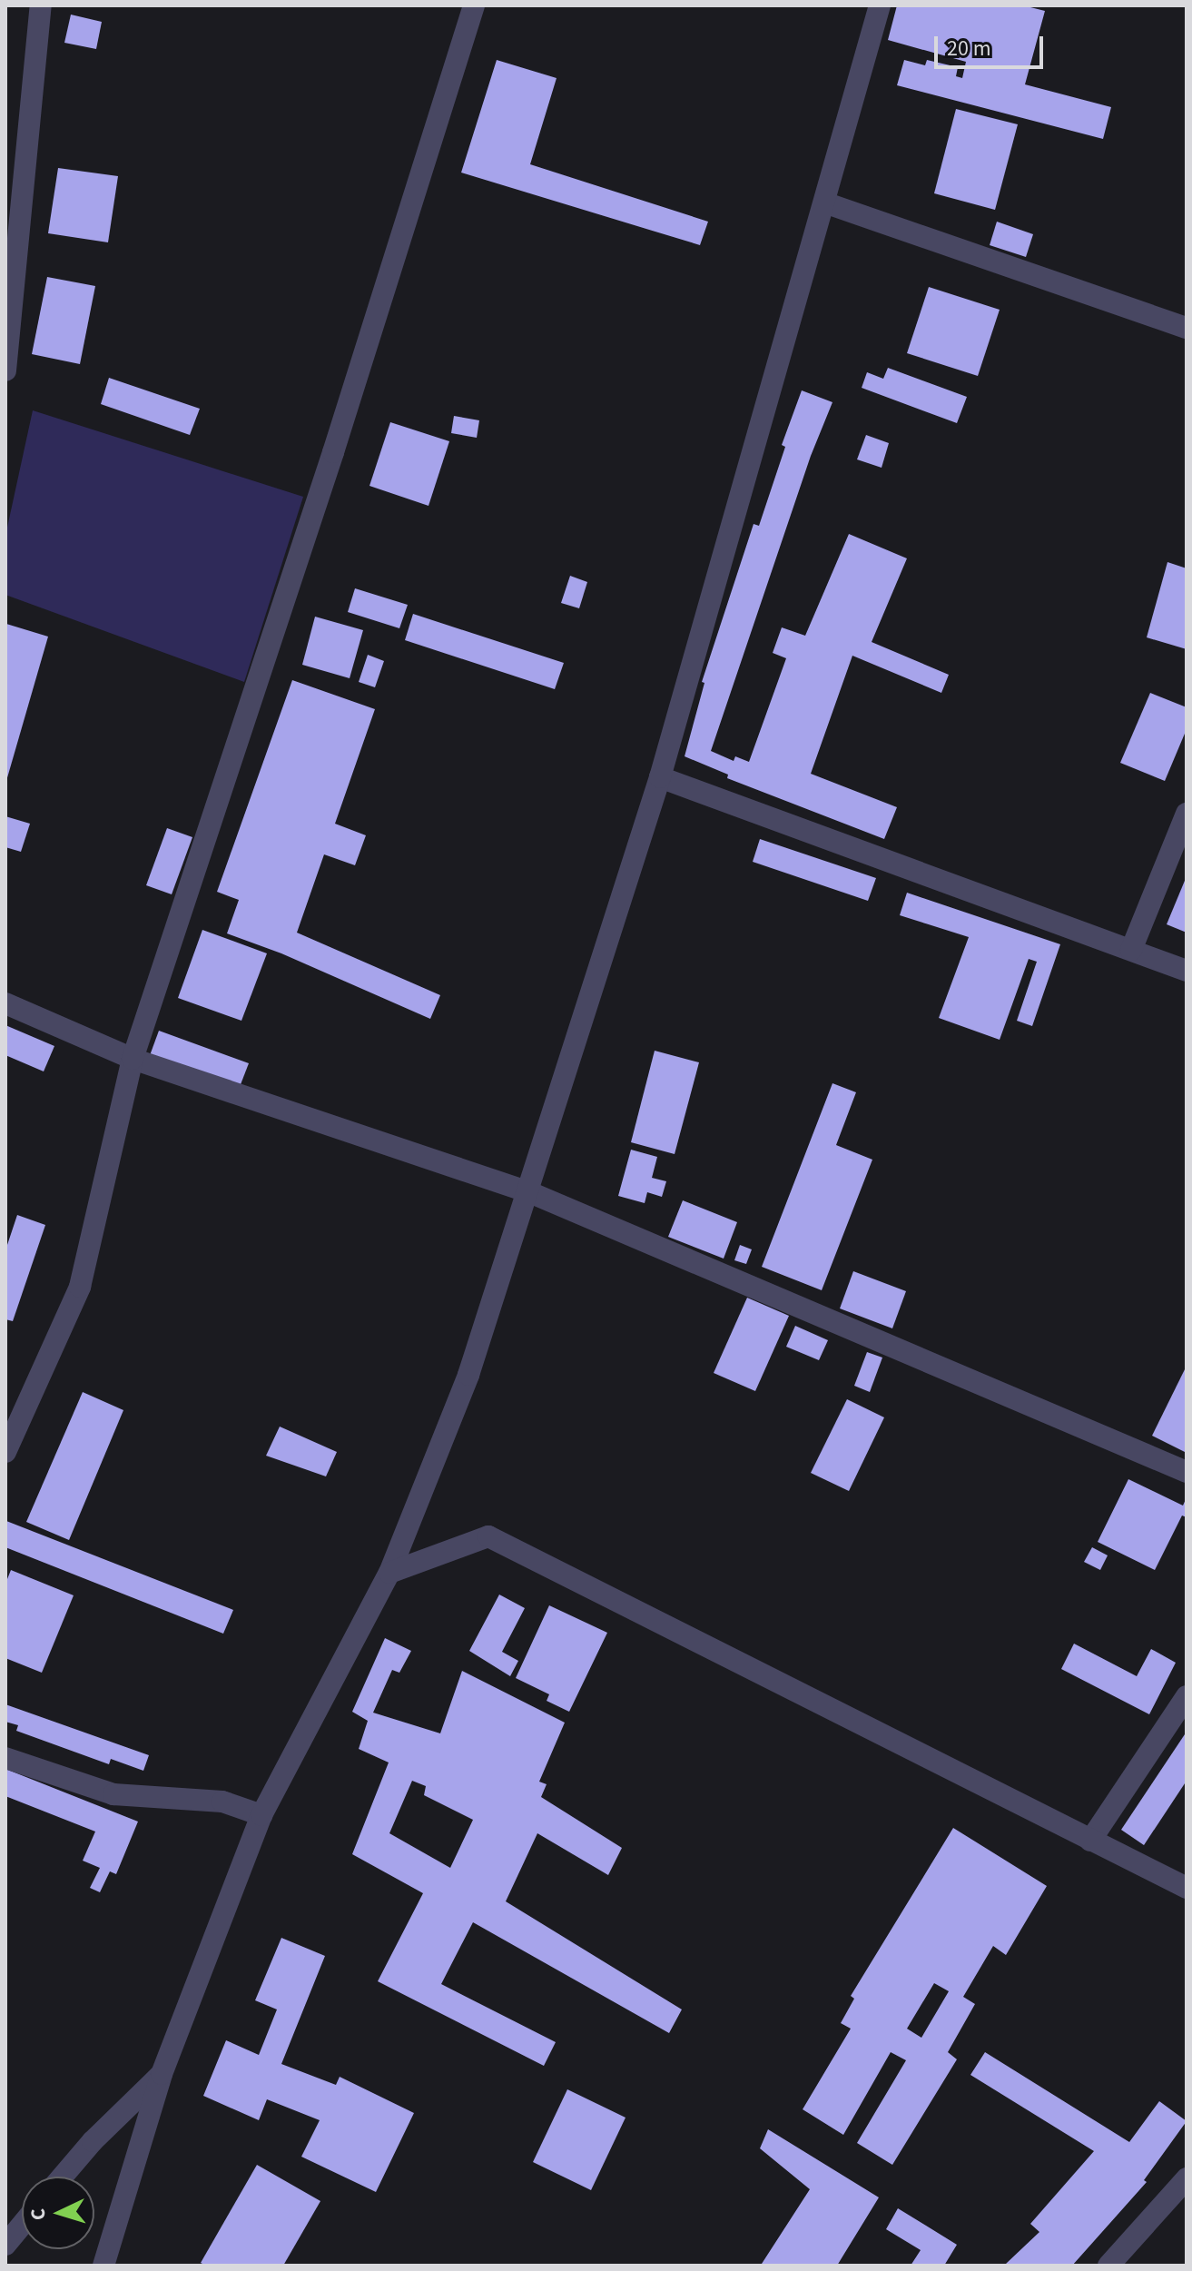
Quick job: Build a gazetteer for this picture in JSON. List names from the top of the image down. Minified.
{"scale_bar":"20 m","north":"left"}
